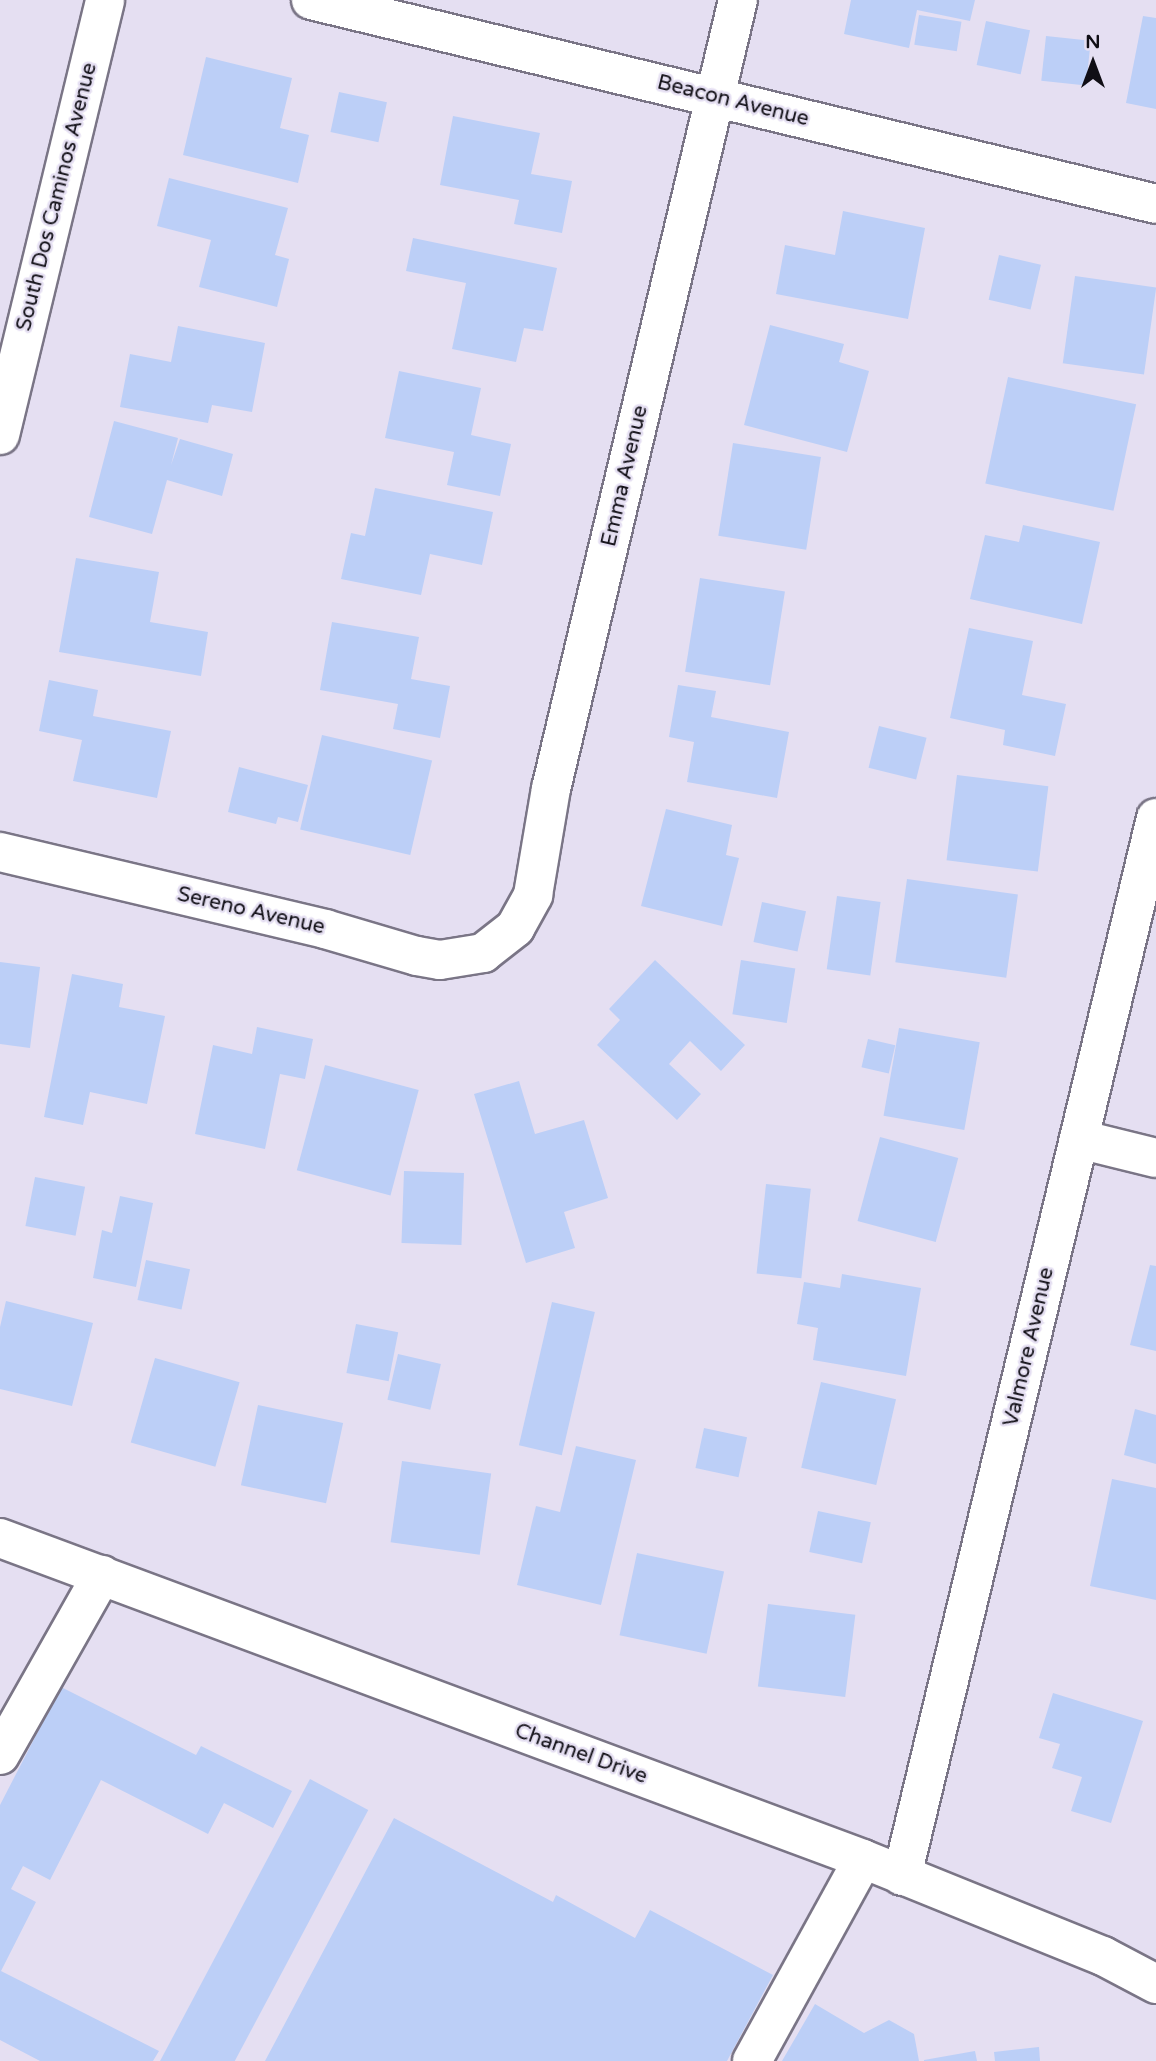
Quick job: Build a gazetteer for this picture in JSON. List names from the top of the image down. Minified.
{"streets":{"street":["Beacon Avenue","South Dos Caminos Avenue","Emma Avenue","Sereno Avenue","Valmore Avenue","Channel Drive"]},"crossings":[["Beacon Avenue","Emma Avenue"],["Emma Avenue","Sereno Avenue"],["Valmore Avenue","Channel Drive"]],"north":"top"}
